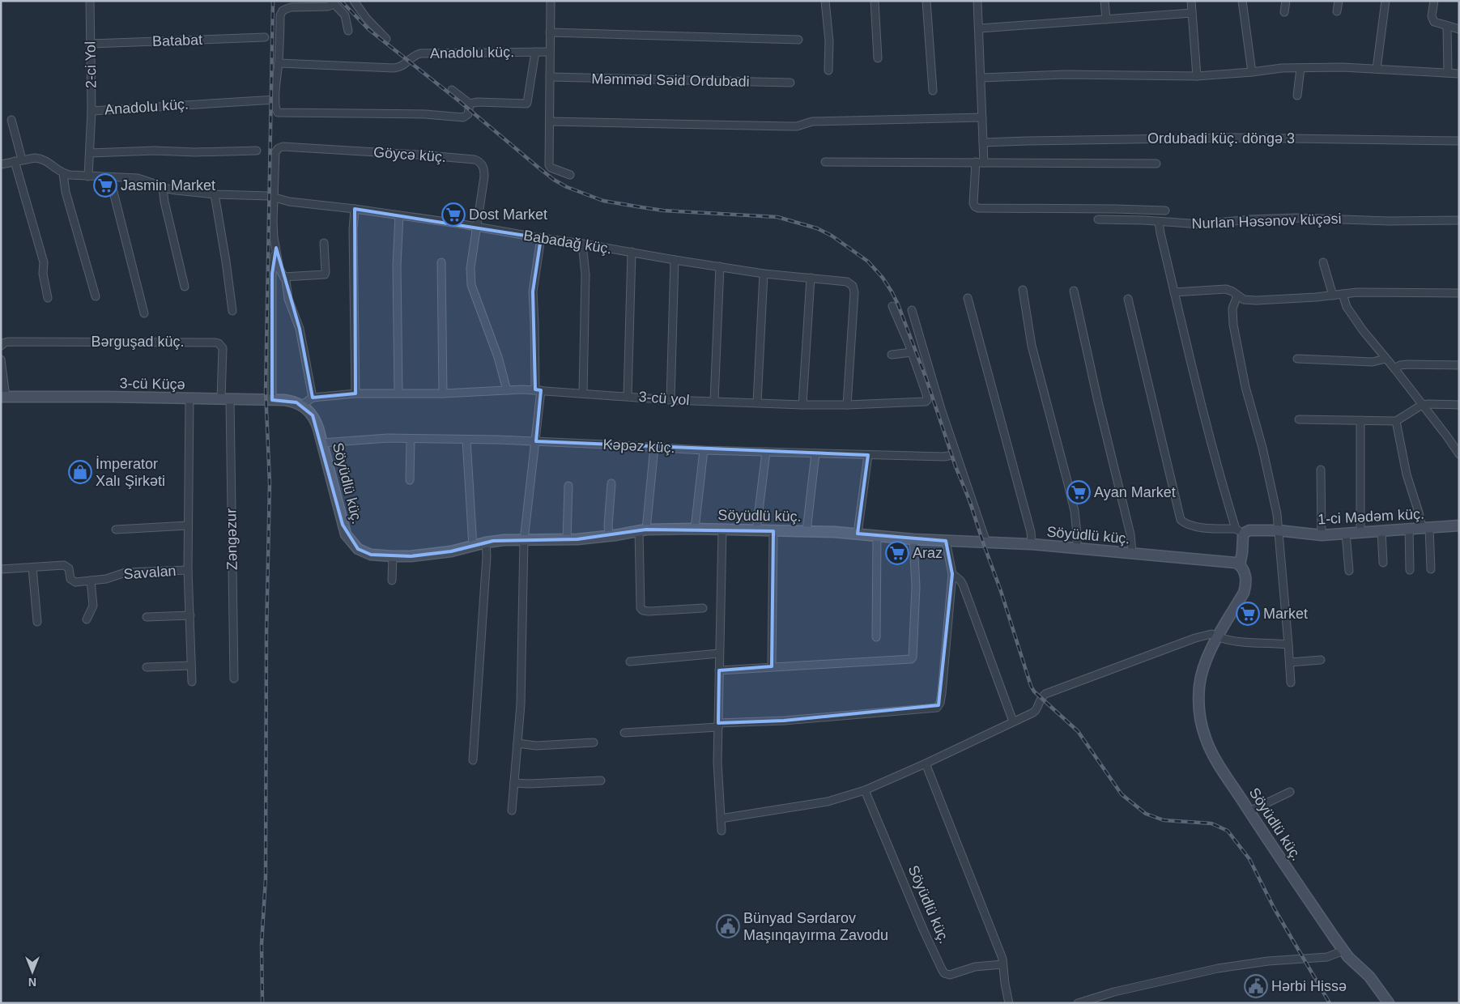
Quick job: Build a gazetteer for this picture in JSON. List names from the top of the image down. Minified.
{"streets":{"street":["Batabat","Anadolu küç.","2-ci Yol","Məmməd Səid Ordubadi","Ordubadi küç. döngə 3","Göycə küç.","Nurlan Həsənov küçəsi","Babadağ küç.","Bərguşad küç.","3-cü Küçə","3-cü yol","Kəpəz küç.","Söyüdlü küç.","1-ci Mədəm küç.","Zəngəzur","Savalan"]},"crossings":[["Batabat","2-ci Yol"],["Anadolu küç.","2-ci Yol"],["2-ci Yol","Babadağ küç."],["Göycə küç.","Babadağ küç."],["Göycə küç.","3-cü yol"],["Babadağ küç.","3-cü yol"],["Bərguşad küç.","3-cü Küçə"],["Bərguşad küç.","Zəngəzur"],["3-cü Küçə","3-cü yol"],["3-cü Küçə","Söyüdlü küç."],["3-cü Küçə","Zəngəzur"],["3-cü Küçə","Savalan"],["3-cü yol","Söyüdlü küç."],["Kəpəz küç.","Söyüdlü küç."]],"places":{"supermarket":["Jasmin Market","Dost Market","Ayan Market","Araz","Market"],"shop":["İmperator Xalı Şirkəti"],"public building":["Bünyad Sərdarov Maşınqayırma Zavodu","Hərbi Hissə"]},"north":"bottom"}
